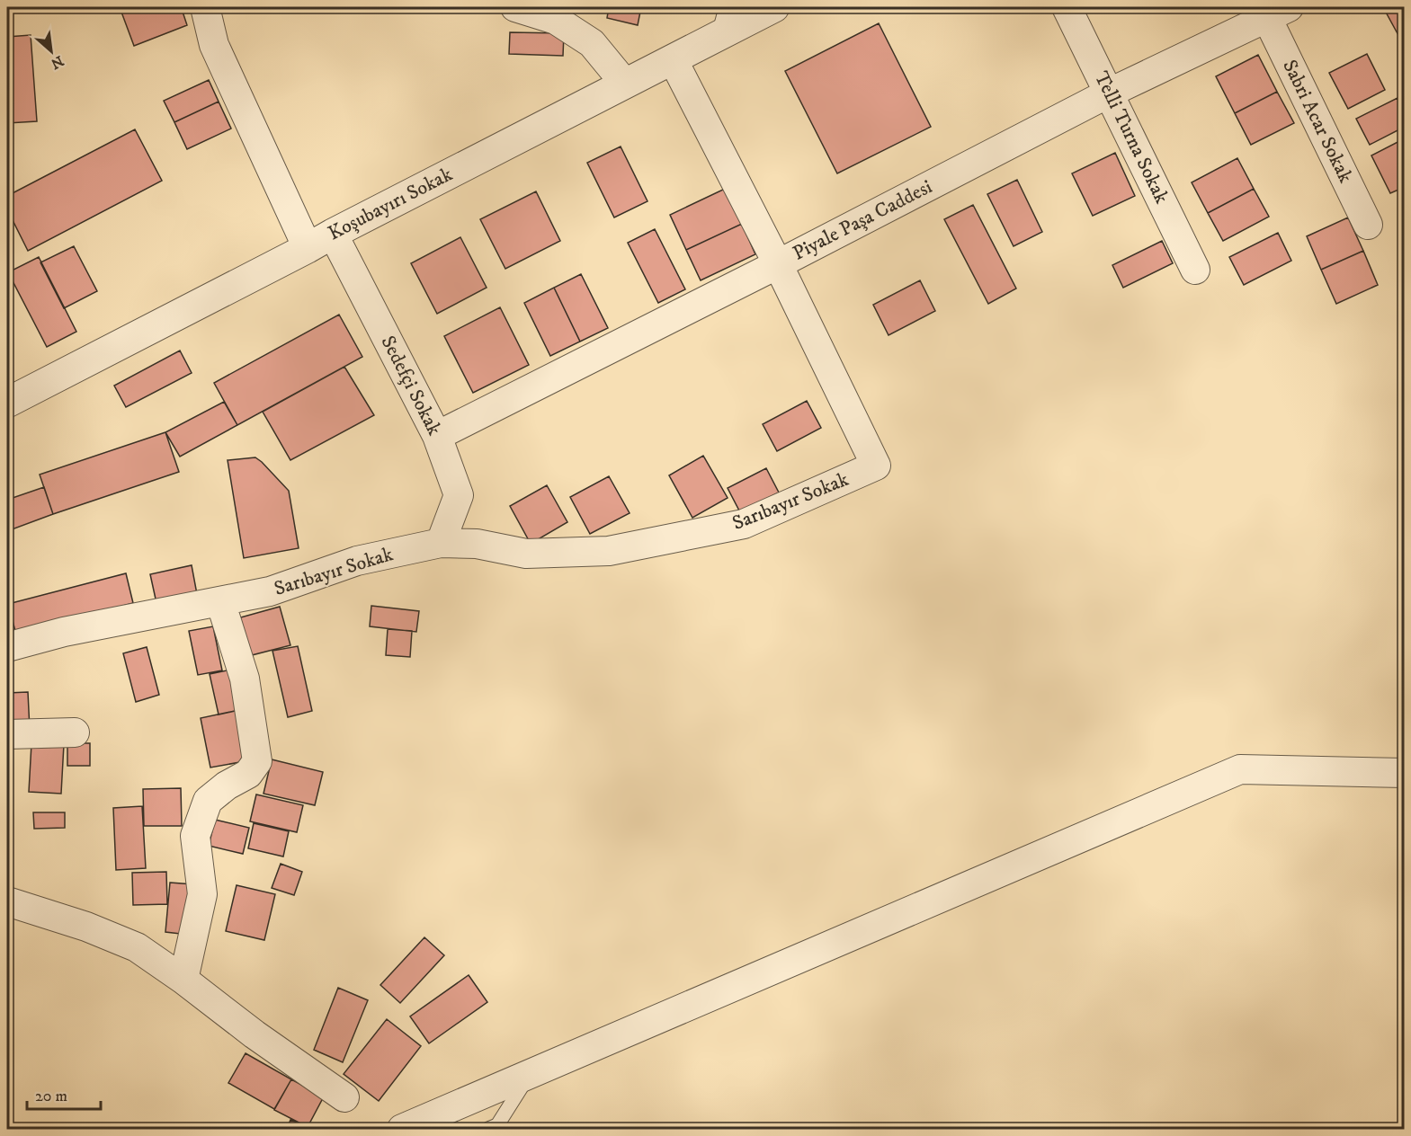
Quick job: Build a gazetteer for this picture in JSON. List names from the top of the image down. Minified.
{"streets":{"street":["Sabri Acar Sokak","Telli Turna Sokak","Koşubayırı Sokak","Piyale Paşa Caddesi","Sedefçi Sokak","Sarıbayır Sokak"]},"crossings":[["Sabri Acar Sokak","Piyale Paşa Caddesi"],["Telli Turna Sokak","Piyale Paşa Caddesi"],["Koşubayırı Sokak","Sedefçi Sokak"],["Piyale Paşa Caddesi","Sedefçi Sokak"],["Piyale Paşa Caddesi","Sarıbayır Sokak"],["Sedefçi Sokak","Sarıbayır Sokak"]],"scale_bar":"20 m","north":"bottom right"}
